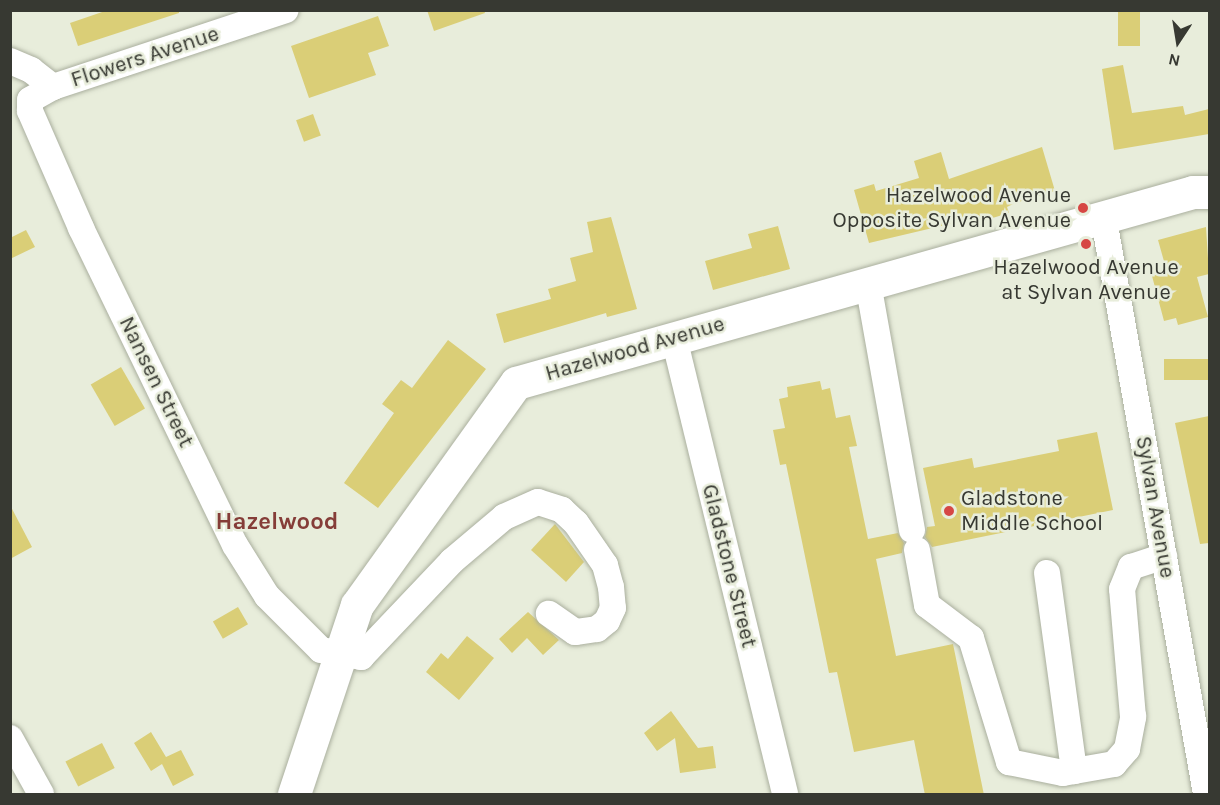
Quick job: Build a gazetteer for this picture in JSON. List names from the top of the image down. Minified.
{"streets":{"main road":["Hazelwood Avenue"],"street":["Flowers Avenue","Nansen Street","Sylvan Avenue","Gladstone Street"]},"crossings":[["Flowers Avenue","Nansen Street"],["Hazelwood Avenue","Nansen Street"],["Hazelwood Avenue","Sylvan Avenue"],["Hazelwood Avenue","Gladstone Street"]],"districts":["Hazelwood"],"places":["Hazelwood Avenue Opposite Sylvan Avenue","Hazelwood Avenue at Sylvan Avenue","Gladstone Middle School"],"north":"bottom"}
